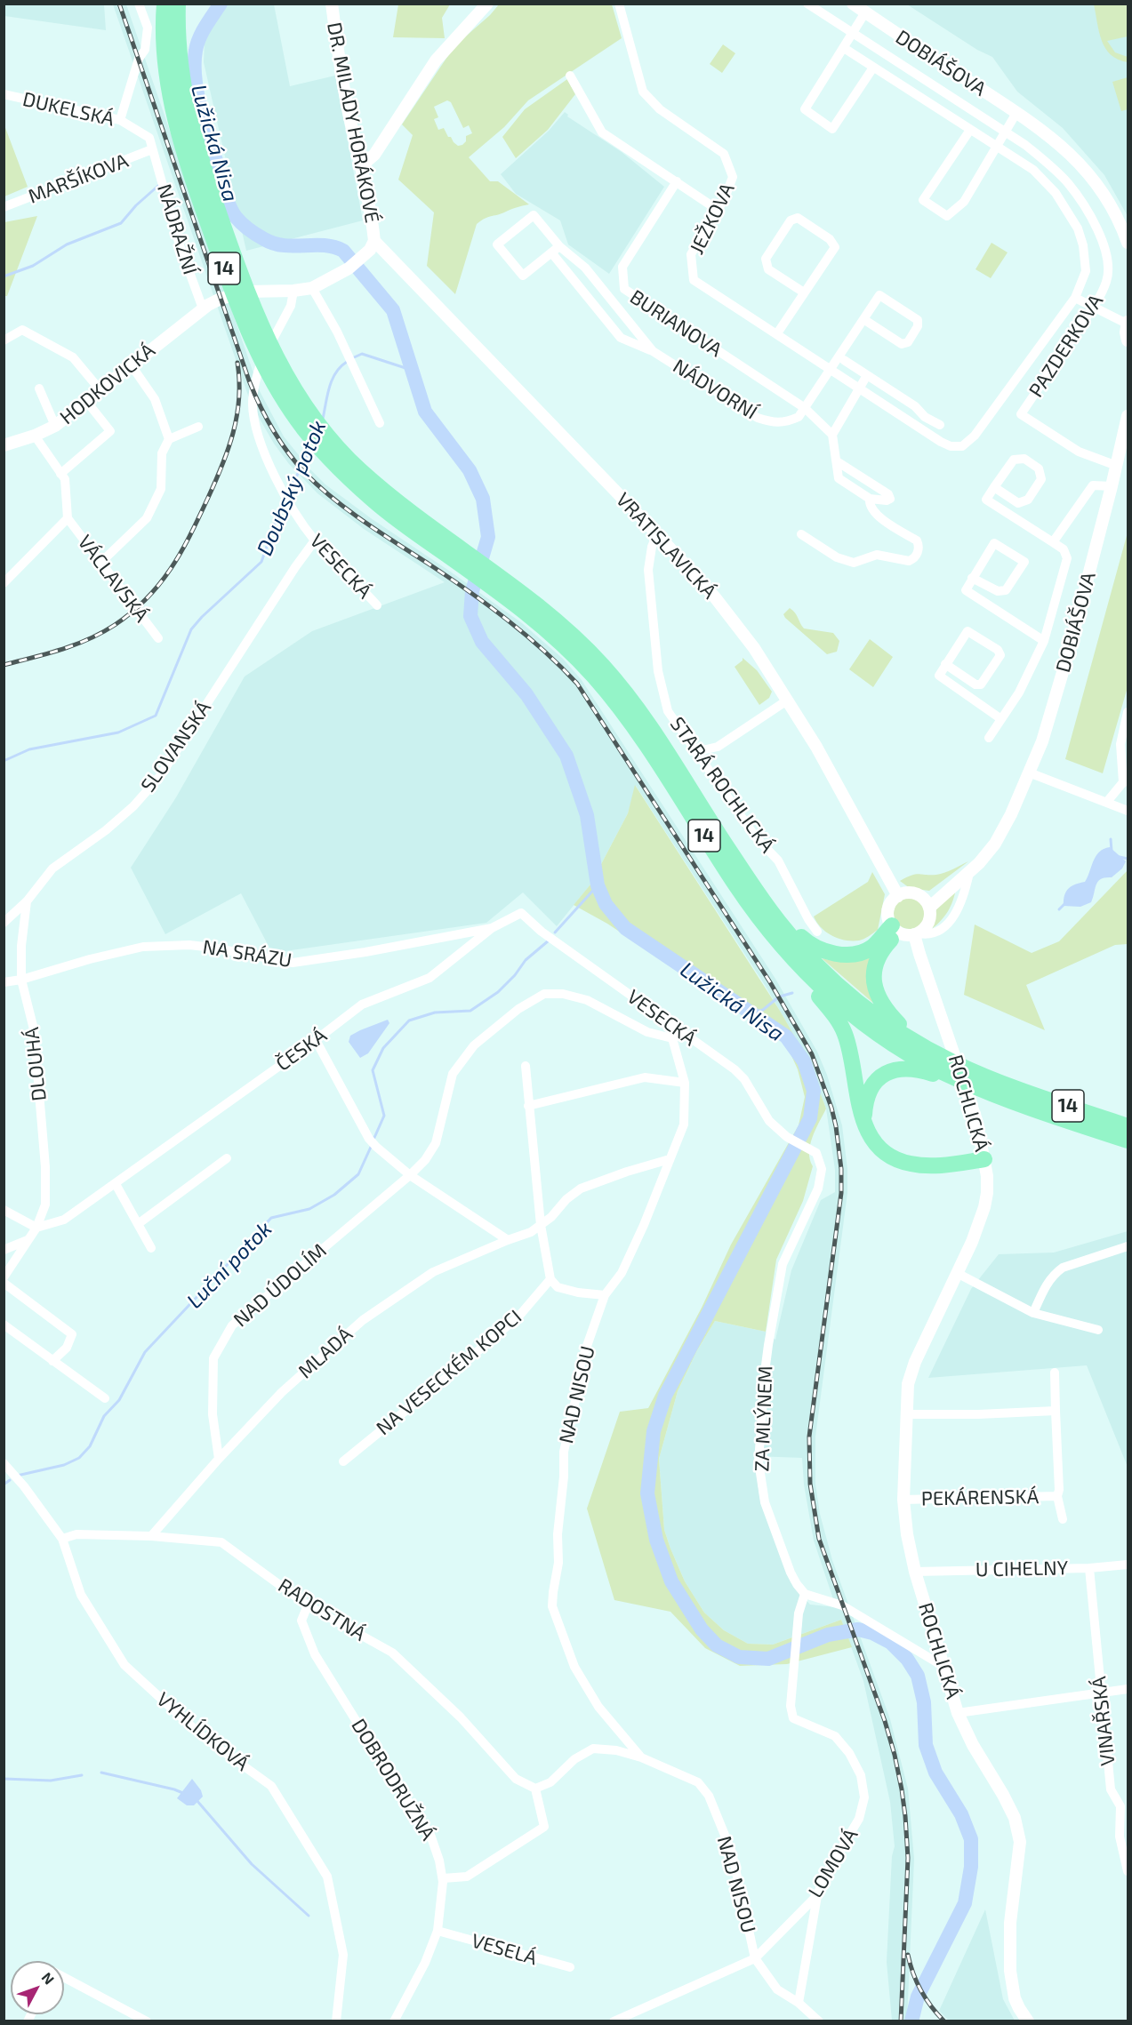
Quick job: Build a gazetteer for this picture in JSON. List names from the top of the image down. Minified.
{"streets":{"highway":["14"],"street":["DOBIÁŠOVA","DUKELSKÁ","DR. MILADY HORÁKOVÉ","MARŠÍKOVA","JEŽKOVA","NÁDRAŽNÍ","BURIANOVA","PAZDERKOVA","HODKOVICKÁ","NÁDVORNÍ","VRATISLAVICKÁ","VESECKÁ","VÁCLAVSKÁ","SLOVANSKÁ","STARÁ ROCHLICKÁ","NA SRÁZU","ČESKÁ","DLOUHÁ","ROCHLICKÁ","NAD ÚDOLÍM","MLADÁ","NA VESECKÉM KOPCI","NAD NISOU","ZA MLÝNEM","PEKÁRENSKÁ","U CIHELNY","RADOSTNÁ","VINAŘSKÁ","VYHLÍDKOVÁ","DOBRODRUŽNÁ","LOMOVÁ","VESELÁ"]},"crossings":[["DOBIÁŠOVA","JEŽKOVA"],["DOBIÁŠOVA","PAZDERKOVA"],["DOBIÁŠOVA","VRATISLAVICKÁ"],["DOBIÁŠOVA","ROCHLICKÁ"],["DUKELSKÁ","MARŠÍKOVA"],["DUKELSKÁ","NÁDRAŽNÍ"],["DR. MILADY HORÁKOVÉ","VRATISLAVICKÁ"],["MARŠÍKOVA","NÁDRAŽNÍ"],["NÁDRAŽNÍ","HODKOVICKÁ"],["BURIANOVA","NÁDVORNÍ"],["HODKOVICKÁ","VESECKÁ"],["VRATISLAVICKÁ","STARÁ ROCHLICKÁ"],["VRATISLAVICKÁ","ROCHLICKÁ"],["VESECKÁ","SLOVANSKÁ"],["VESECKÁ","NA SRÁZU"],["VESECKÁ","ČESKÁ"],["VESECKÁ","ZA MLÝNEM"],["SLOVANSKÁ","DLOUHÁ"],["NA SRÁZU","ČESKÁ"],["NA SRÁZU","DLOUHÁ"],["ČESKÁ","DLOUHÁ"],["ROCHLICKÁ","PEKÁRENSKÁ"],["ROCHLICKÁ","U CIHELNY"],["NAD ÚDOLÍM","MLADÁ"],["NAD ÚDOLÍM","NAD NISOU"],["MLADÁ","NAD NISOU"],["MLADÁ","RADOSTNÁ"],["NAD NISOU","RADOSTNÁ"],["NAD NISOU","LOMOVÁ"],["ZA MLÝNEM","LOMOVÁ"],["U CIHELNY","VINAŘSKÁ"],["RADOSTNÁ","VYHLÍDKOVÁ"],["RADOSTNÁ","DOBRODRUŽNÁ"],["DOBRODRUŽNÁ","VESELÁ"]],"water":["Lužická Nisa","Doubský potok","Luční potok"],"north":"top right"}
